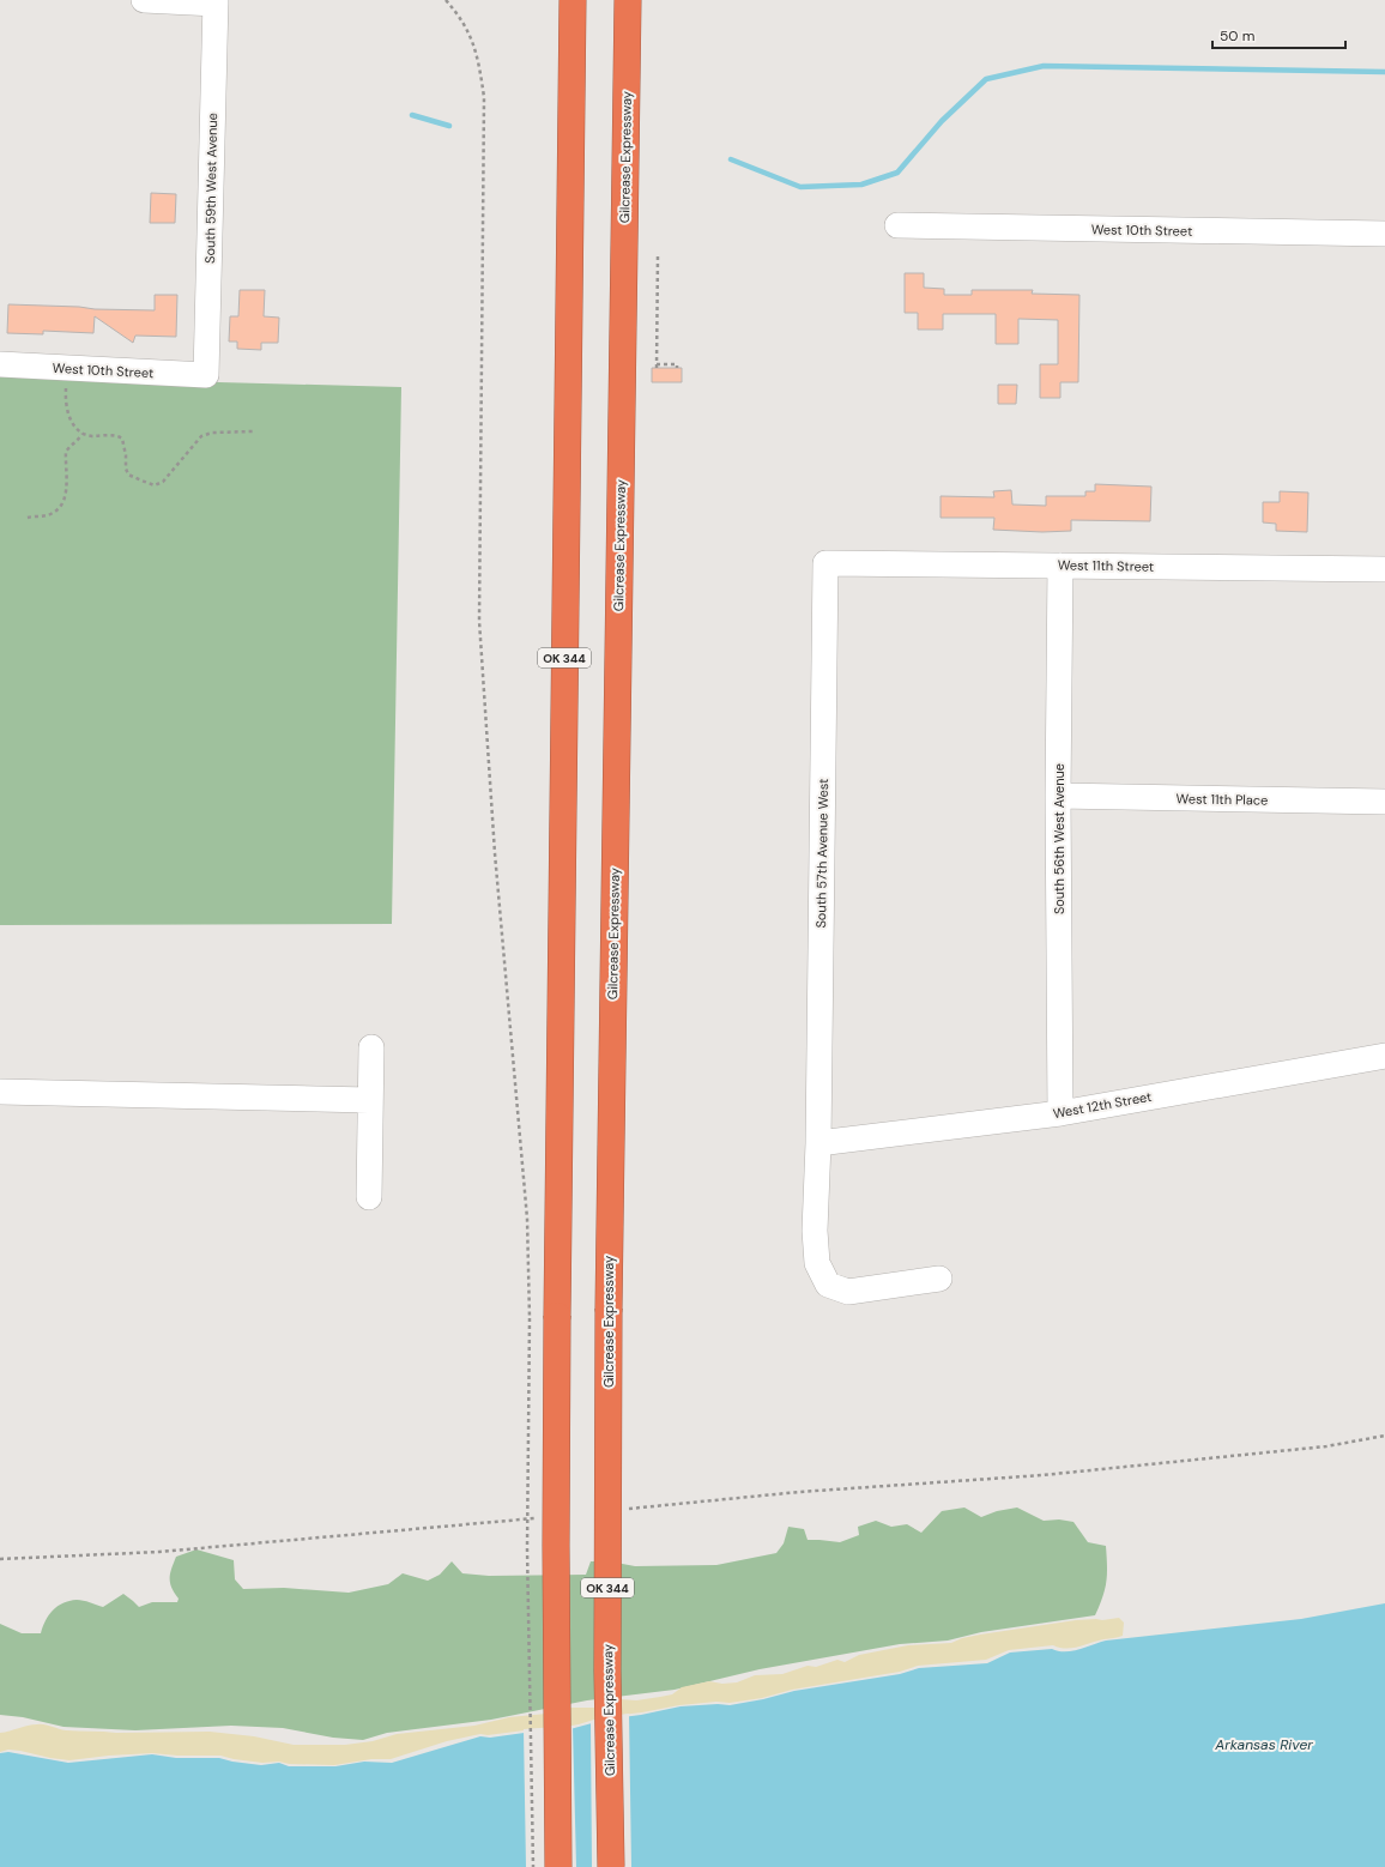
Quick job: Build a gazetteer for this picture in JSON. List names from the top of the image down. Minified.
{"streets":{"highway":["Gilcrease Expressway","OK 344"],"street":["South 59th West Avenue","West 10th Street","West 11th Street","West 11th Place","South 56th West Avenue","South 57th Avenue West","West 12th Street"]},"crossings":[["South 59th West Avenue","West 10th Street"],["West 11th Street","South 56th West Avenue"],["West 11th Street","South 57th Avenue West"],["West 11th Place","South 56th West Avenue"],["South 56th West Avenue","West 12th Street"],["South 57th Avenue West","West 12th Street"]],"water":["Arkansas River"],"scale_bar":"50 m"}
